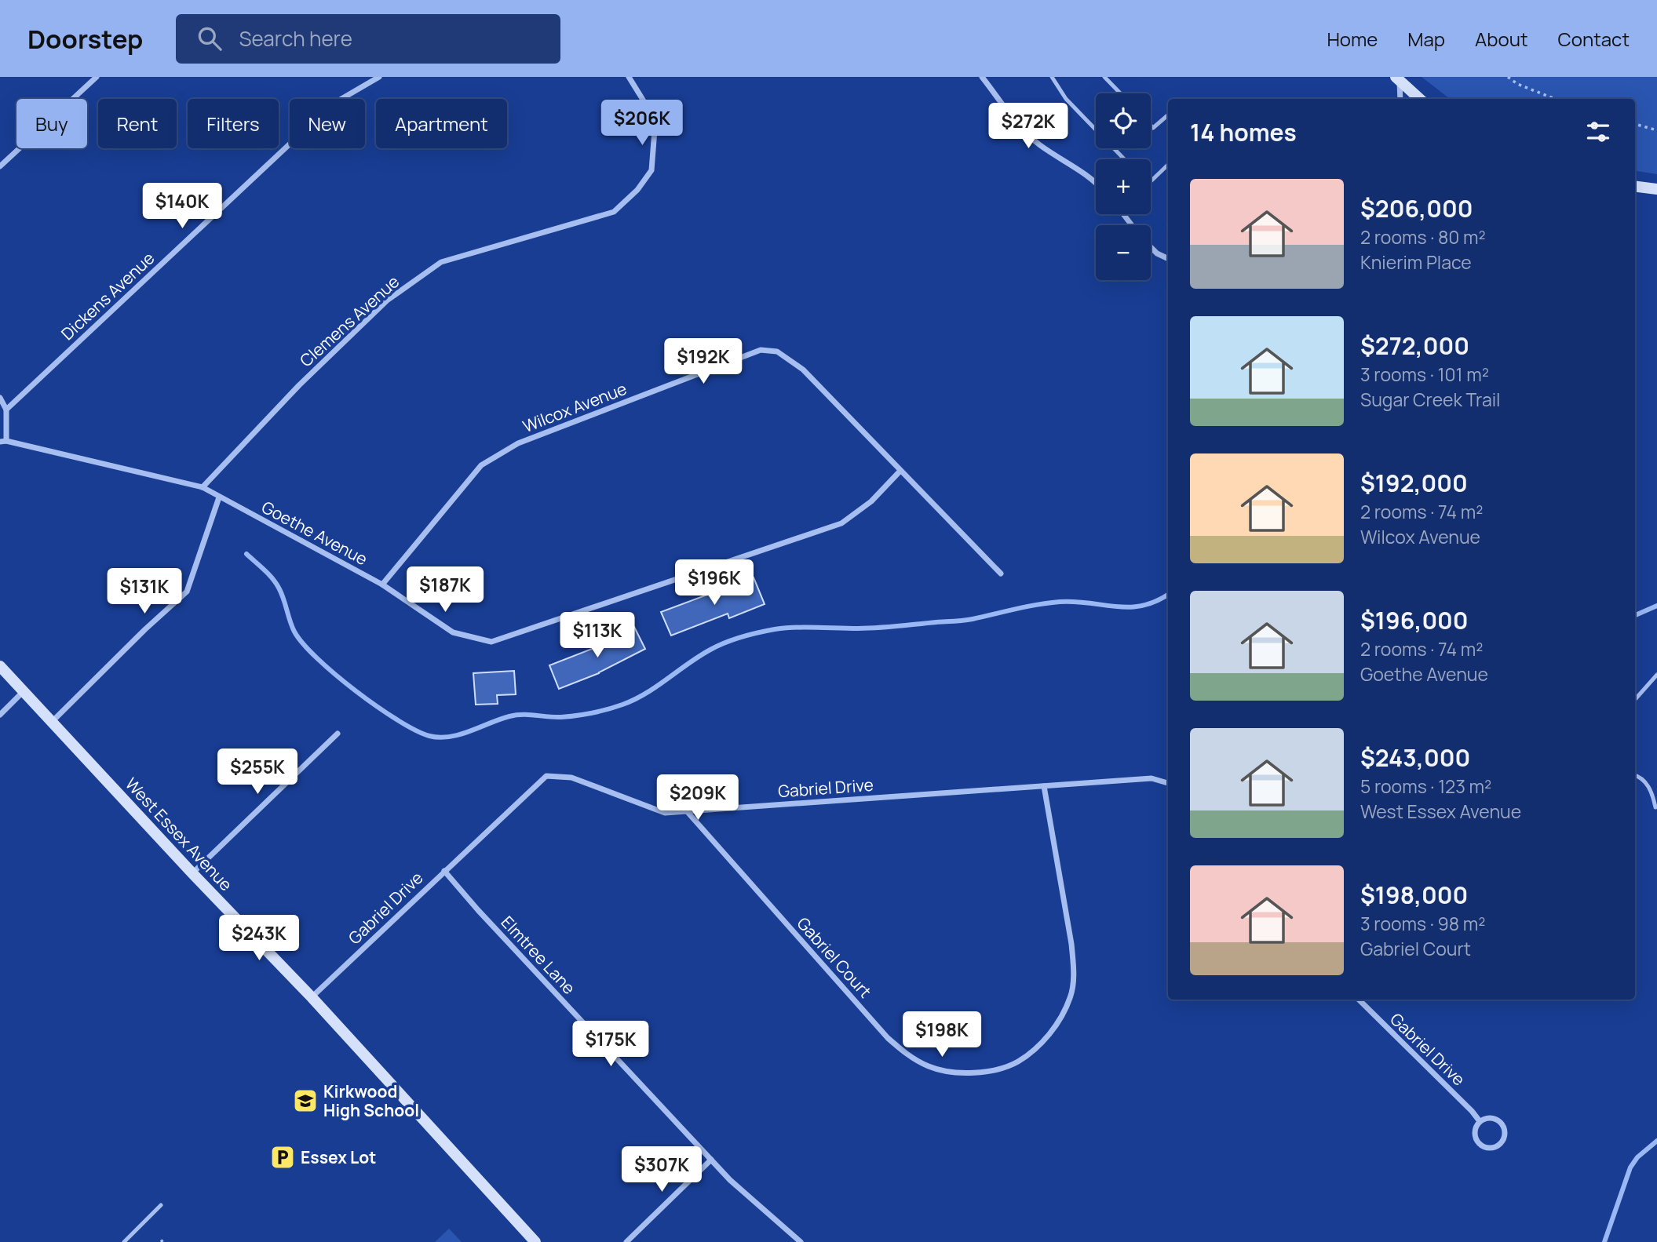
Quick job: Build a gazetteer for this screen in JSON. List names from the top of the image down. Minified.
{"streets":{"street":["Dickens Avenue","Clemens Avenue","Wilcox Avenue","Goethe Avenue","Gabriel Drive","West Essex Avenue","Elmtree Lane","Gabriel Court"]},"crossings":[["Clemens Avenue","Goethe Avenue"],["Wilcox Avenue","Goethe Avenue"],["Gabriel Drive","West Essex Avenue"],["Gabriel Drive","Elmtree Lane"],["Gabriel Drive","Gabriel Court"]],"places":{"school or university":["Kirkwood High School"],"parking":["Essex Lot"]},"page":{"header":"Doorstep","search":"Search here","nav":["Home","Map","About","Contact"],"map_buttons":["+","−"],"chip":["Buy","Rent","Filters","New","Apartment"],"heading":"14 homes","price":["$206K","$272K","$140K","$192K","$196K","$187K","$131K","$113K","$255K","$209K","$243K","$198K","$175K","$307K"],"list":[{"name":"$206,000","note":"2 rooms · 80 m² · Knierim Place"},{"name":"$272,000","note":"3 rooms · 101 m² · Sugar Creek Trail"},{"name":"$192,000","note":"2 rooms · 74 m² · Wilcox Avenue"},{"name":"$196,000","note":"2 rooms · 74 m² · Goethe Avenue"},{"name":"$243,000","note":"5 rooms · 123 m² · West Essex Avenue"},{"name":"$198,000","note":"3 rooms · 98 m² · Gabriel Court"}]}}
